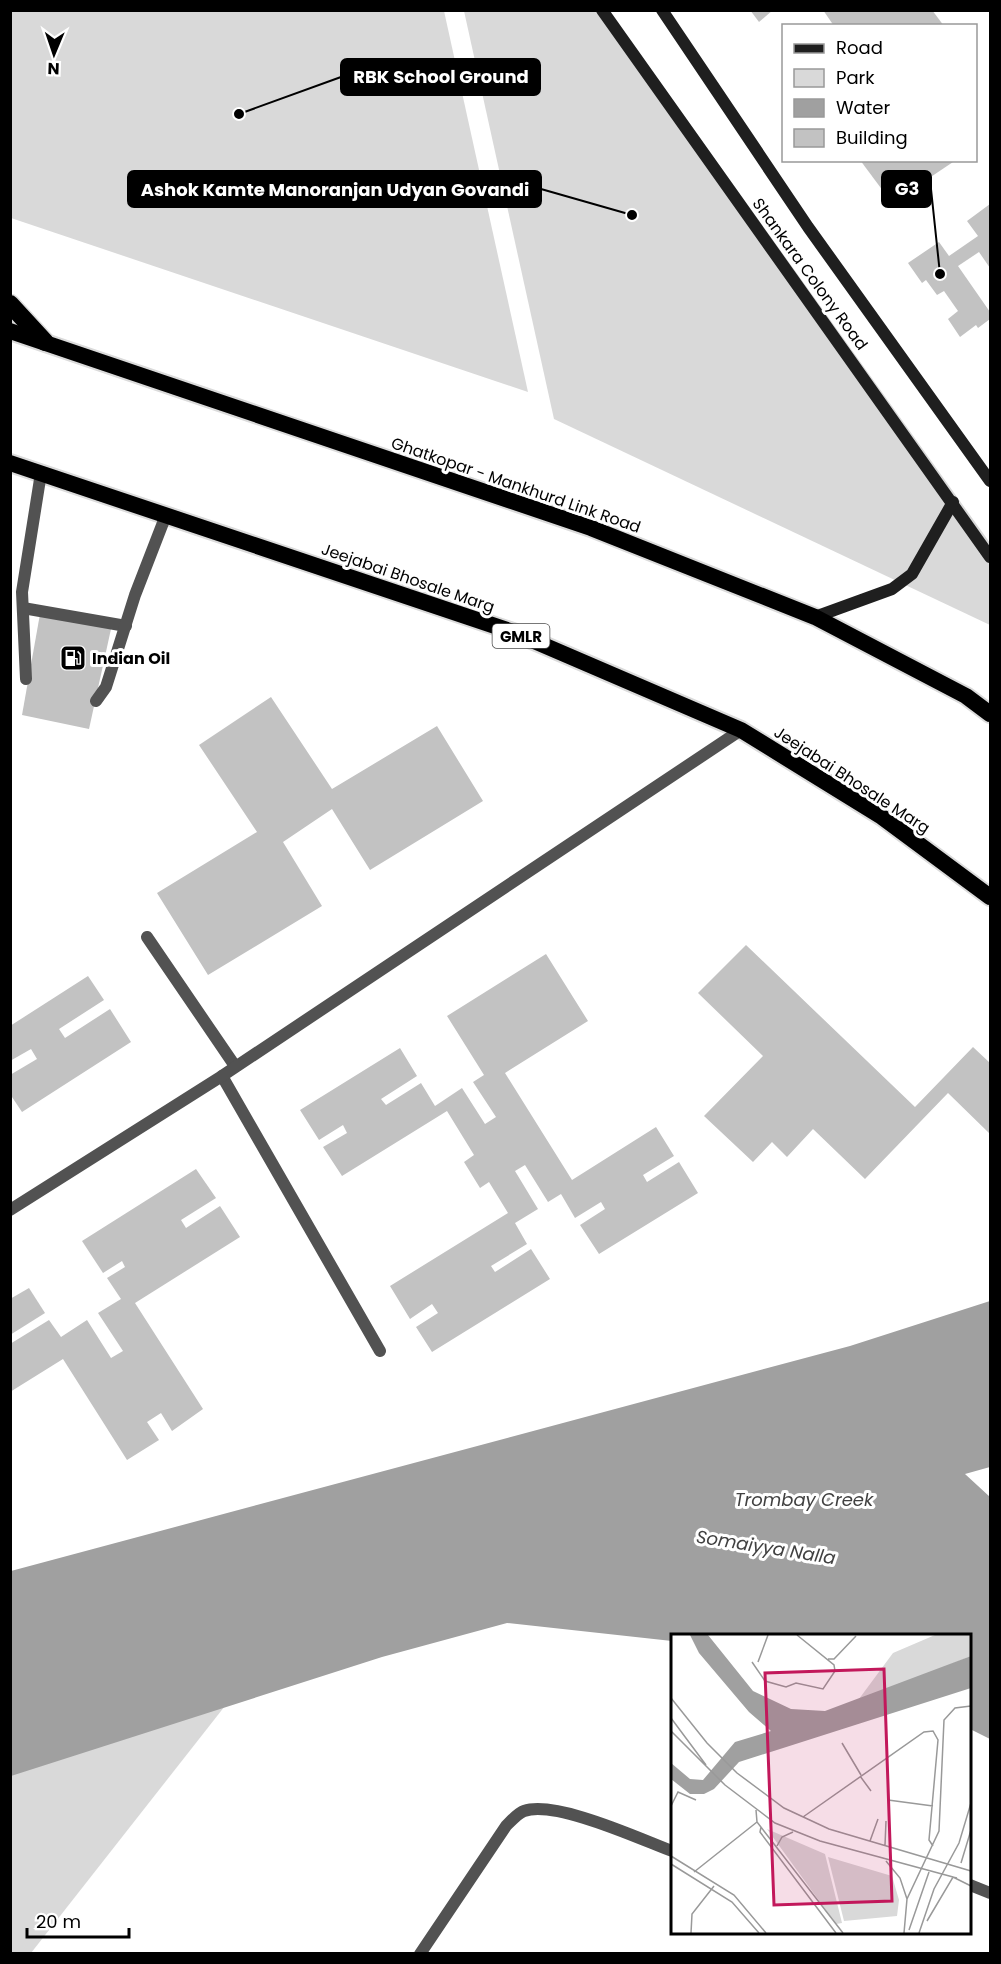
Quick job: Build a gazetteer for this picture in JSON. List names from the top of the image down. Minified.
{"streets":{"highway":["Ghatkopar - Mankhurd Link Road","Jeejabai Bhosale Marg","GMLR"],"main road":["Shankara Colony Road"]},"water":["Trombay Creek","Somaiyya Nalla"],"places":{"other":["RBK School Ground","Ashok Kamte Manoranjan Udyan Govandi","G3"],"fuel station":["Indian Oil"]},"legend":["Road","Park","Water","Building"],"scale_bar":"20 m","north":"bottom"}
